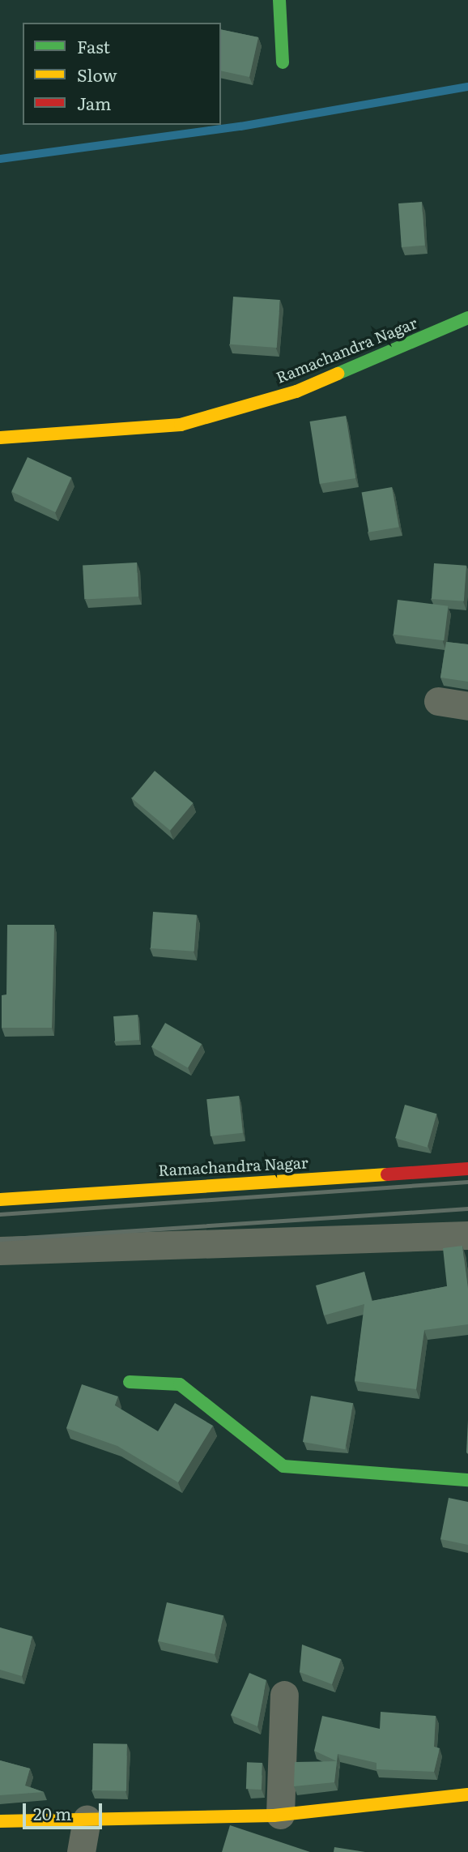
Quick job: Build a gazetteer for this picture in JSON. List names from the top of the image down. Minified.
{"streets":{"street":["Ramachandra Nagar"]},"legend":["Fast","Slow","Jam"],"scale_bar":"20 m"}
